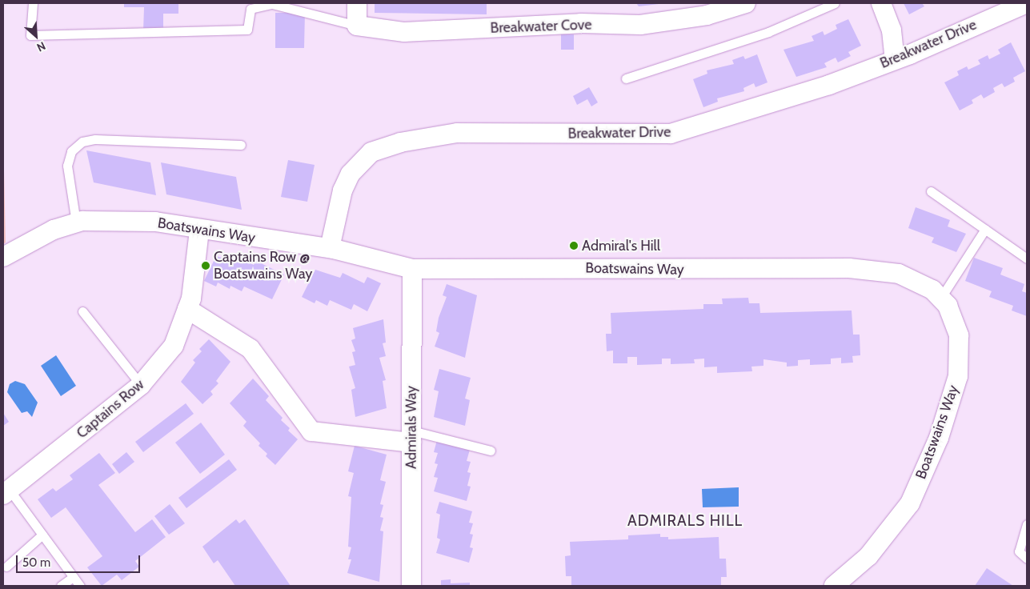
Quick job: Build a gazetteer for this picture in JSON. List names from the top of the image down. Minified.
{"streets":{"street":["Breakwater Cove","Breakwater Drive","Boatswains Way","Captains Row","Admirals Way"]},"crossings":[["Breakwater Drive","Boatswains Way"],["Boatswains Way","Captains Row"],["Boatswains Way","Admirals Way"]],"districts":["ADMIRALS HILL"],"places":["Admiral's Hill","Captains Row @ Boatswains Way"],"scale_bar":"50 m","north":"bottom right"}
